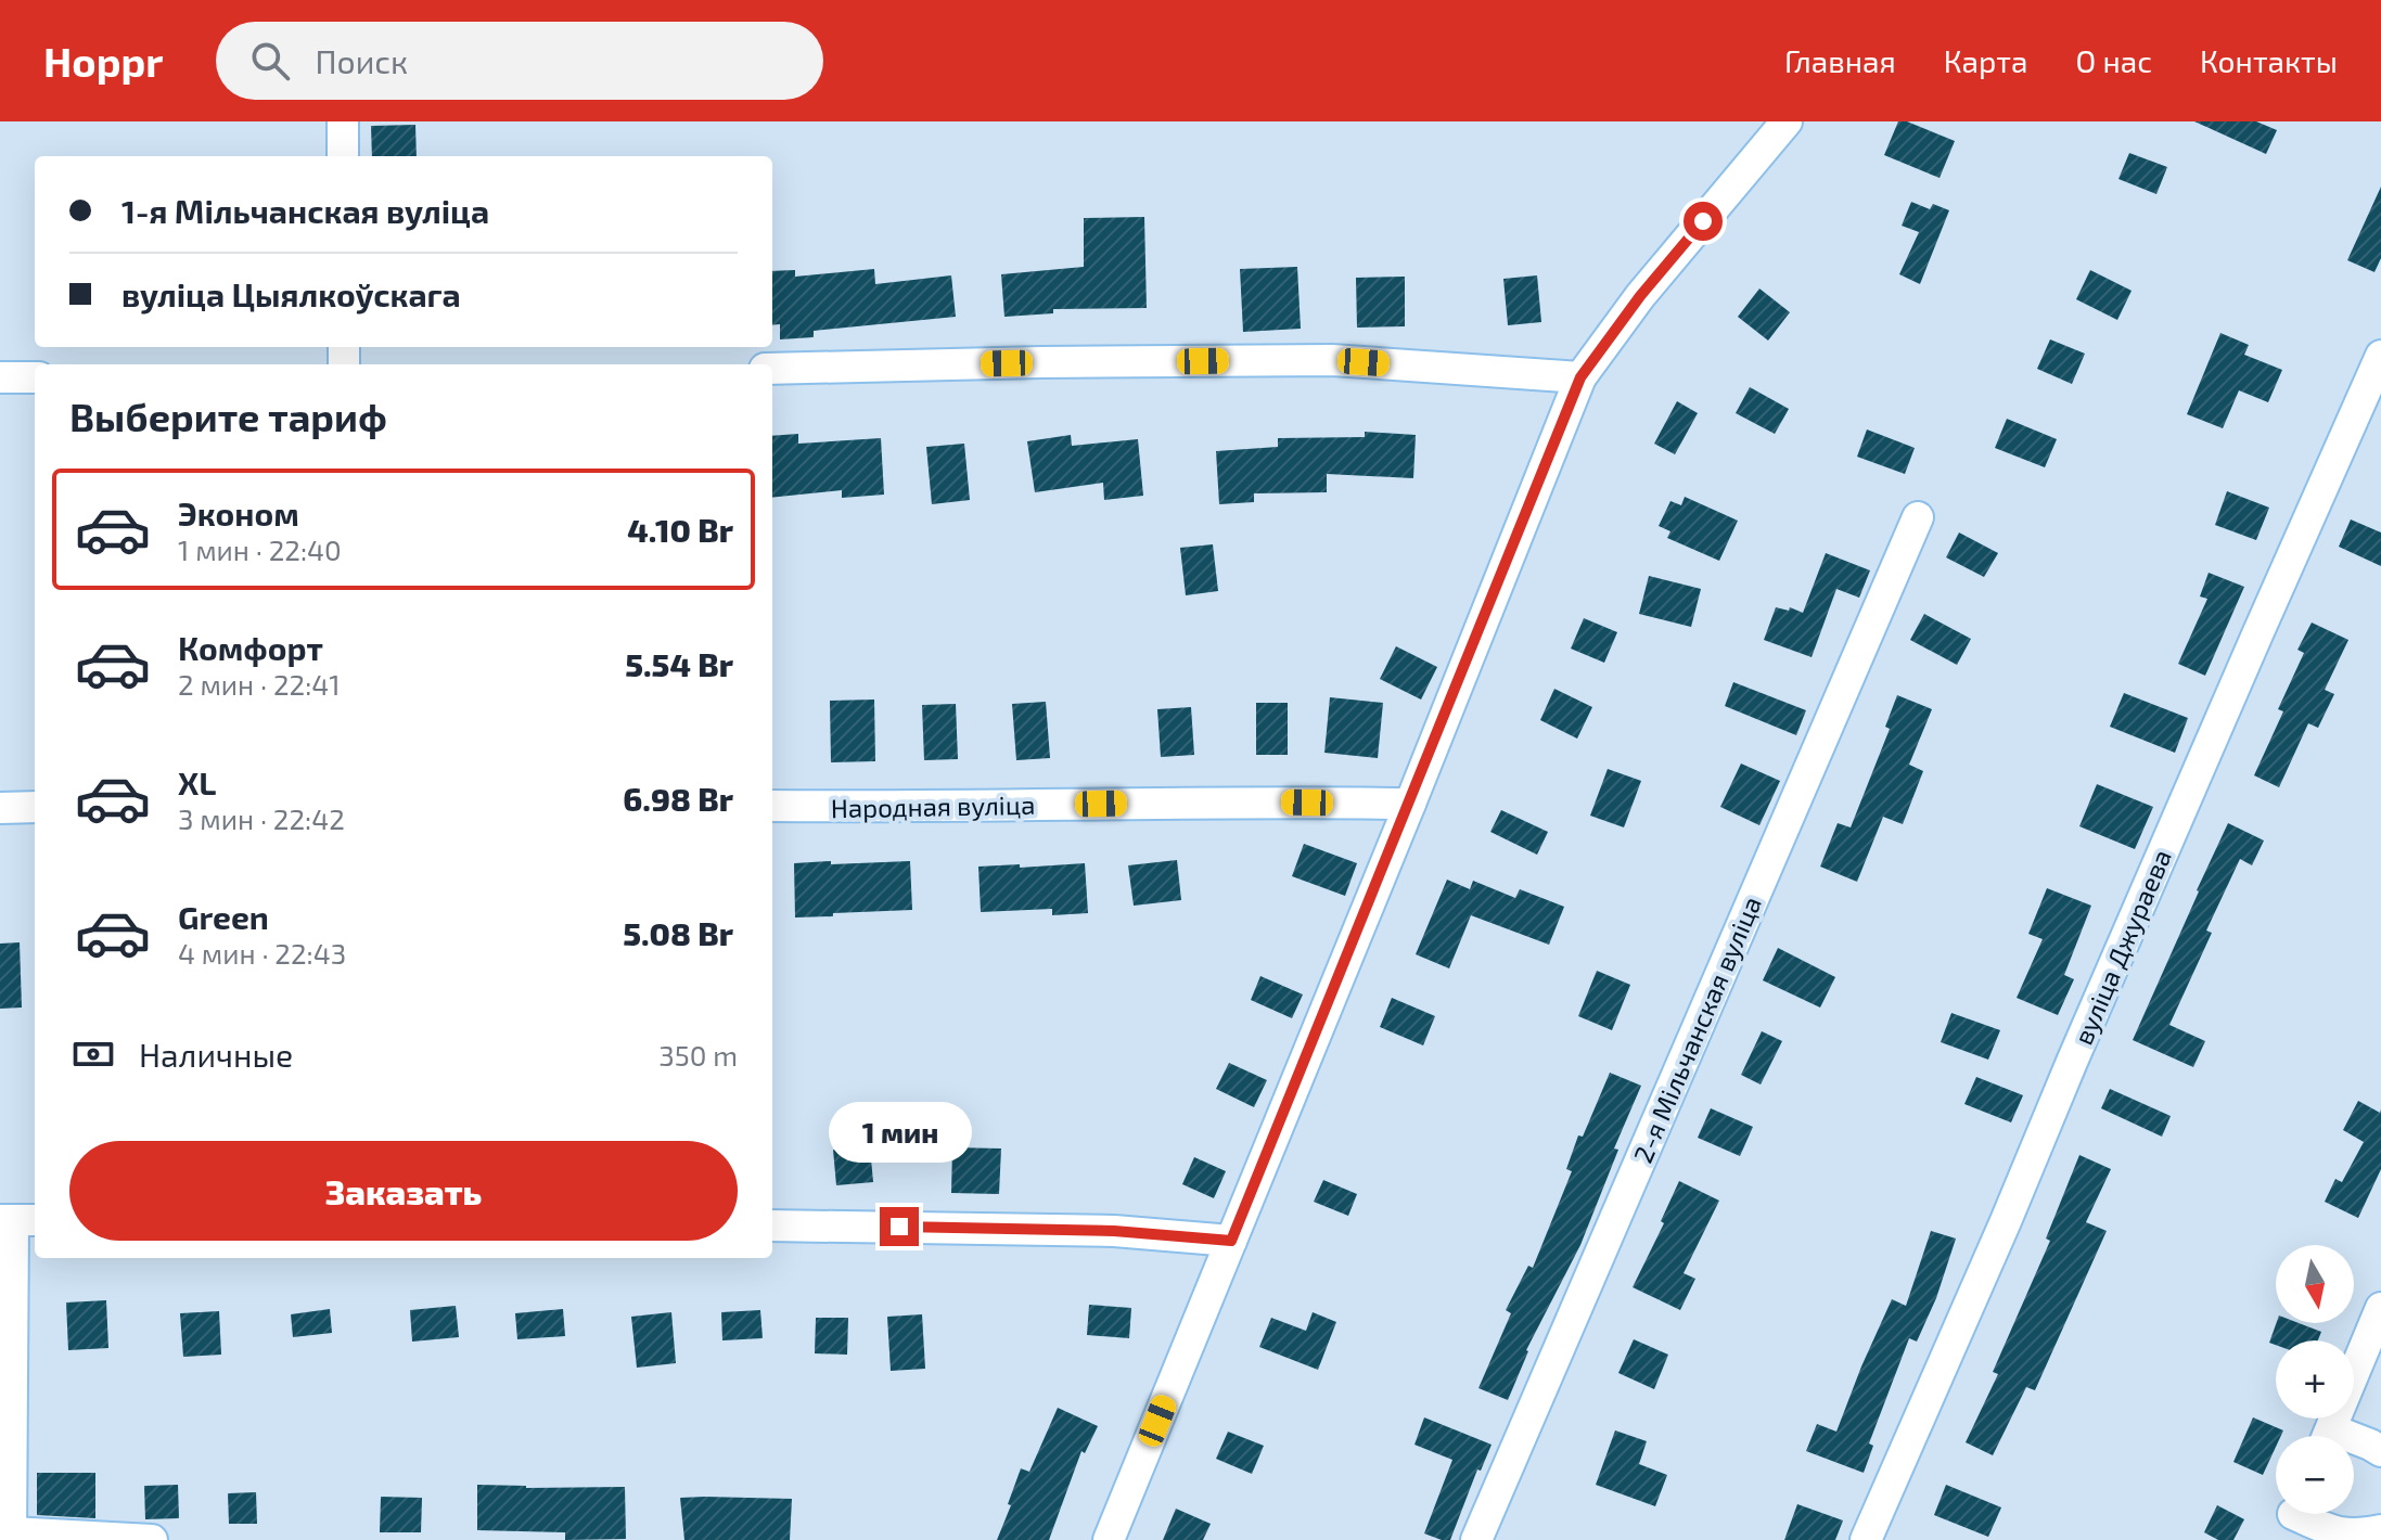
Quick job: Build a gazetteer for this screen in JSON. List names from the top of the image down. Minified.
{"streets":{"street":["Народная вуліца","вуліца Джураева","2-я Мільчанская вуліца"]},"north":"bottom","page":{"header":"Hoppr","search":"Поиск","nav":["Главная","Карта","О нас","Контакты"],"banner":["1-я Мільчанская вуліца","вуліца Цыялкоўскага"],"heading":"Выберите тариф","list":[{"name":"Эконом","note":"1 мин · 22:40","value":"4.10 Br"},{"name":"Комфорт","note":"2 мин · 22:41","value":"5.54 Br"},{"name":"XL","note":"3 мин · 22:42","value":"6.98 Br"},{"name":"Green","note":"4 мин · 22:43","value":"5.08 Br"}],"pay":["Наличные","350 m"],"bubble":"1 мин","buttons":"Заказать","map_buttons":["+","−"]}}
